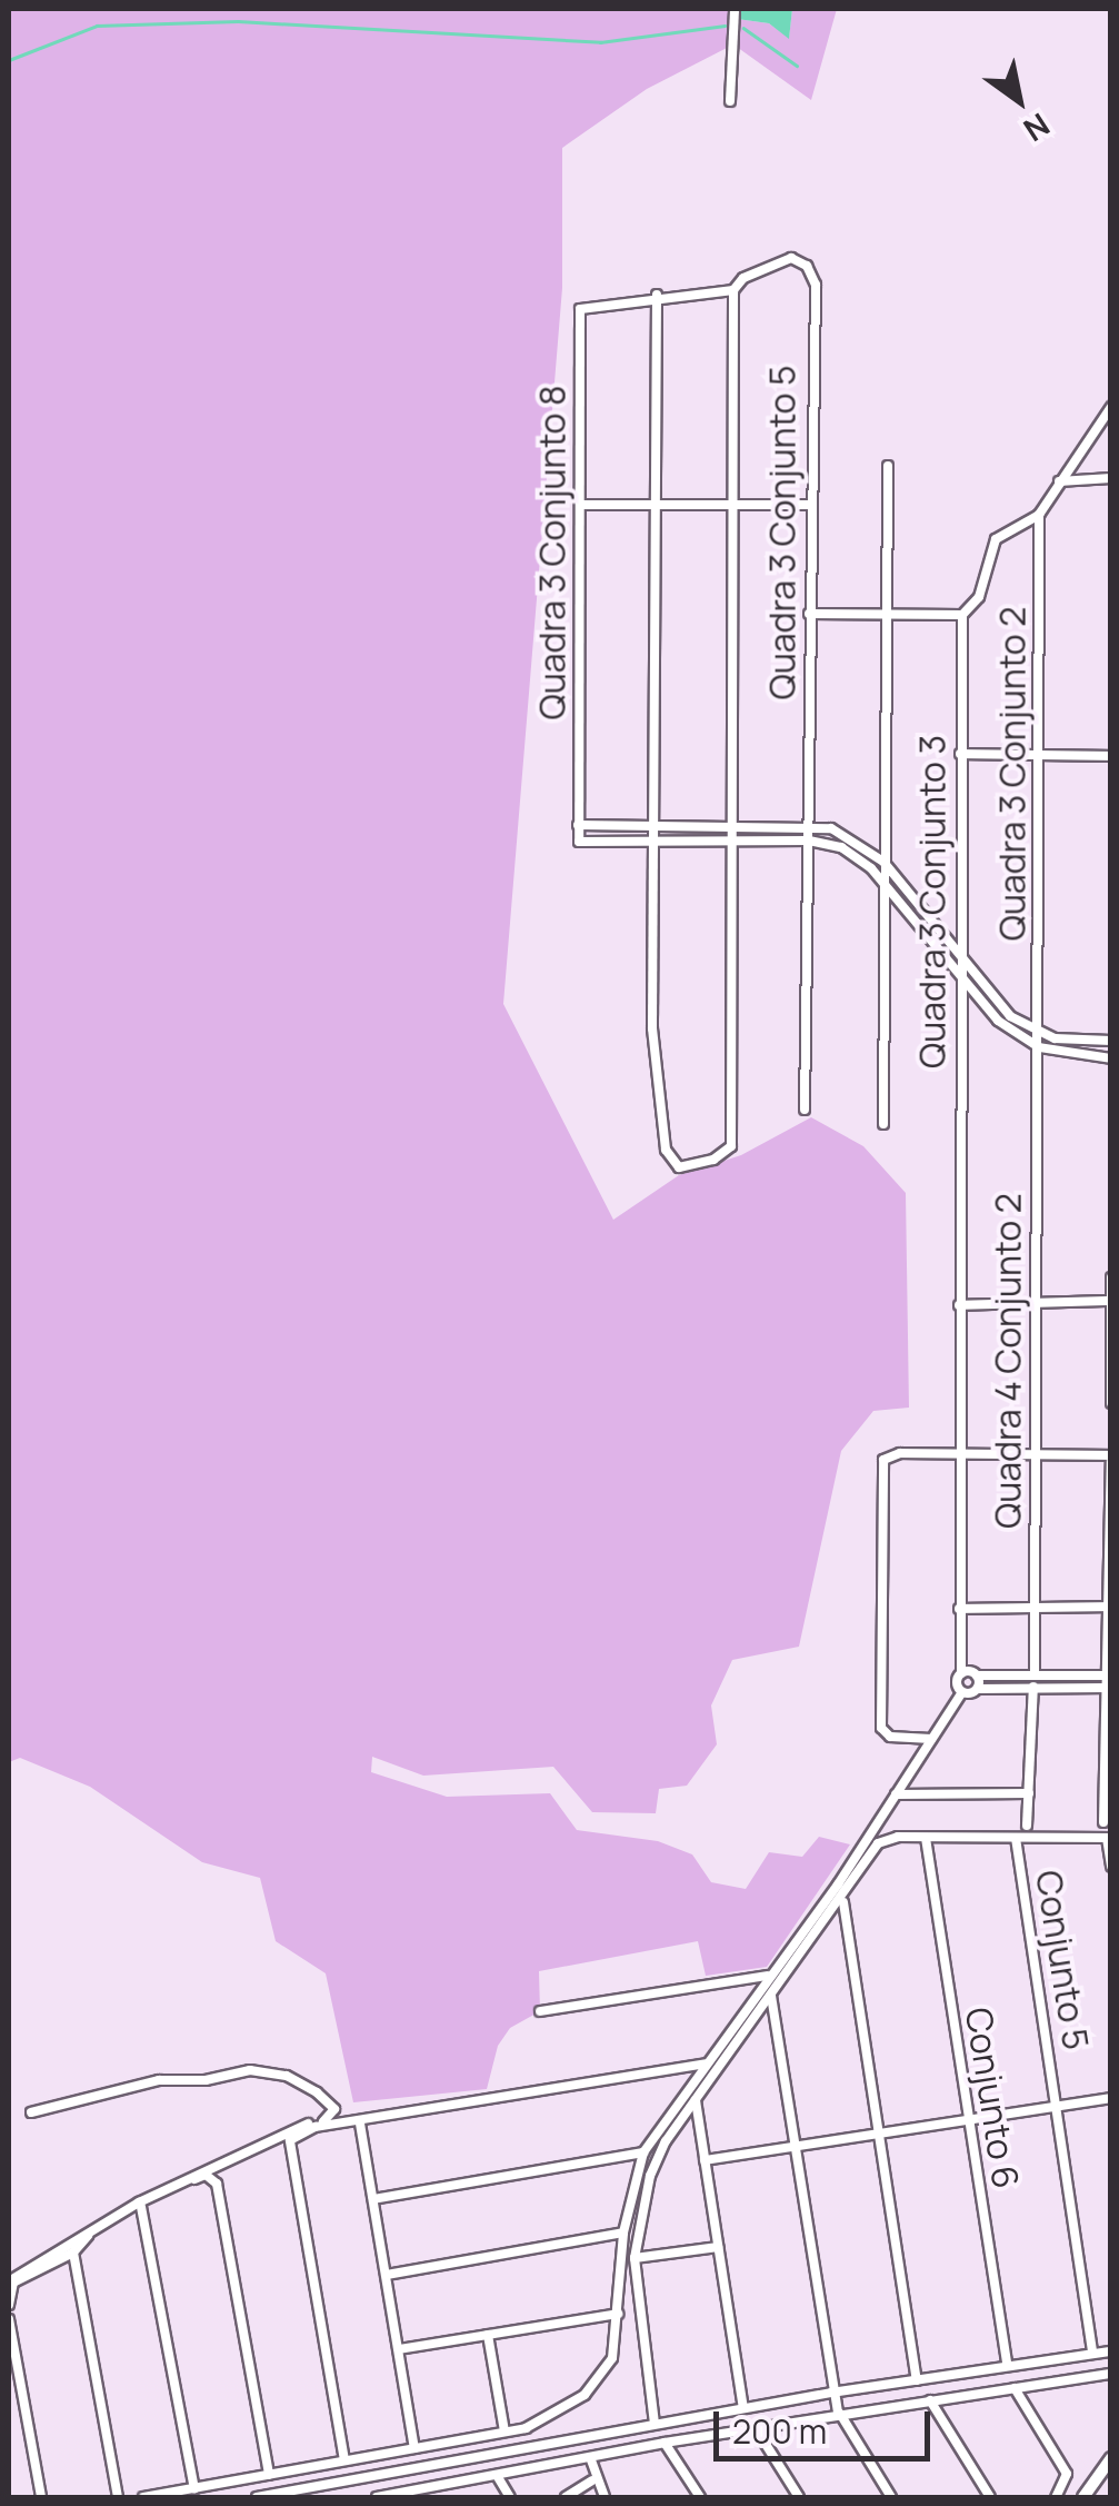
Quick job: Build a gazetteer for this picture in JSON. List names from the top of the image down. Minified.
{"streets":{"street":["Quadra 3 Conjunto 5","Quadra 3 Conjunto 8","Quadra 3 Conjunto 2","Quadra 3 Conjunto 3","Quadra 4 Conjunto 2","Conjunto 5","Conjunto 6"]},"crossings":[["Quadra 3 Conjunto 2","Quadra 4 Conjunto 2"]],"scale_bar":"200 m","north":"bottom right"}
